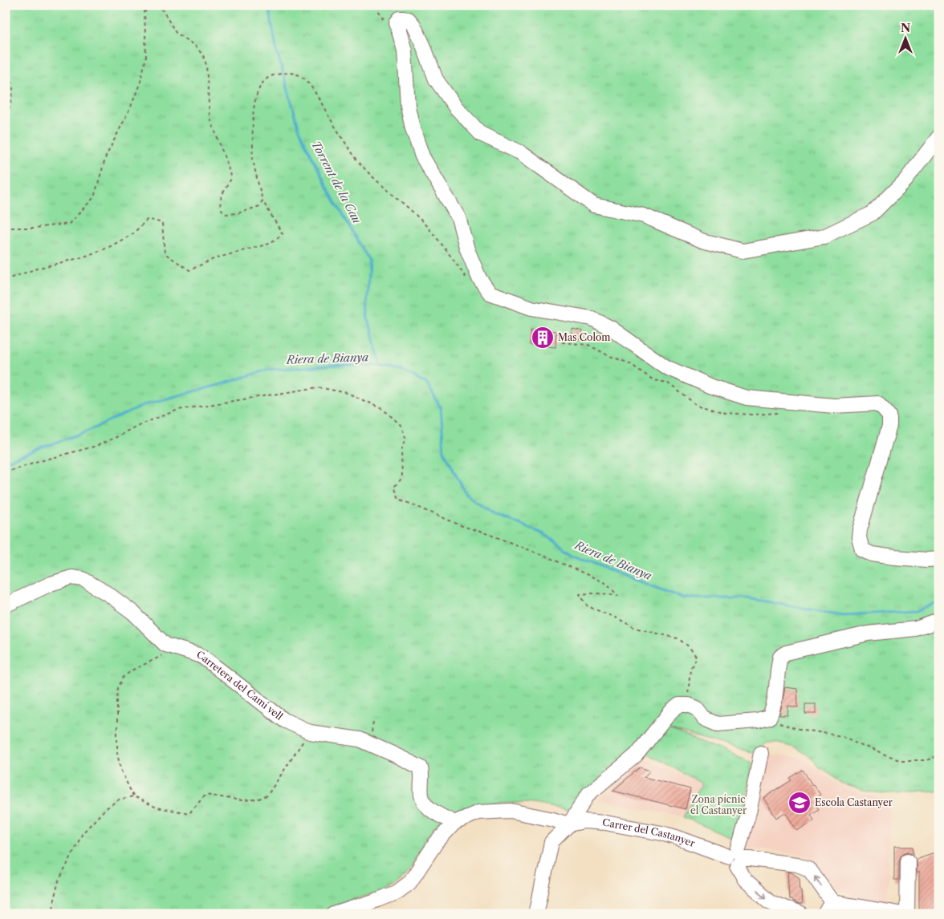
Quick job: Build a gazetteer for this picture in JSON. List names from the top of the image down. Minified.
{"streets":{"street":["Carretera del Camí vell","Carrer del Castanyer"]},"water":["Torrent de la Cau","Riera de Bianya"],"parks":["Zona pícnic el Castanyer"],"places":{"building":["Mas Colom"],"school or university":["Escola Castanyer"]},"north":"top"}
